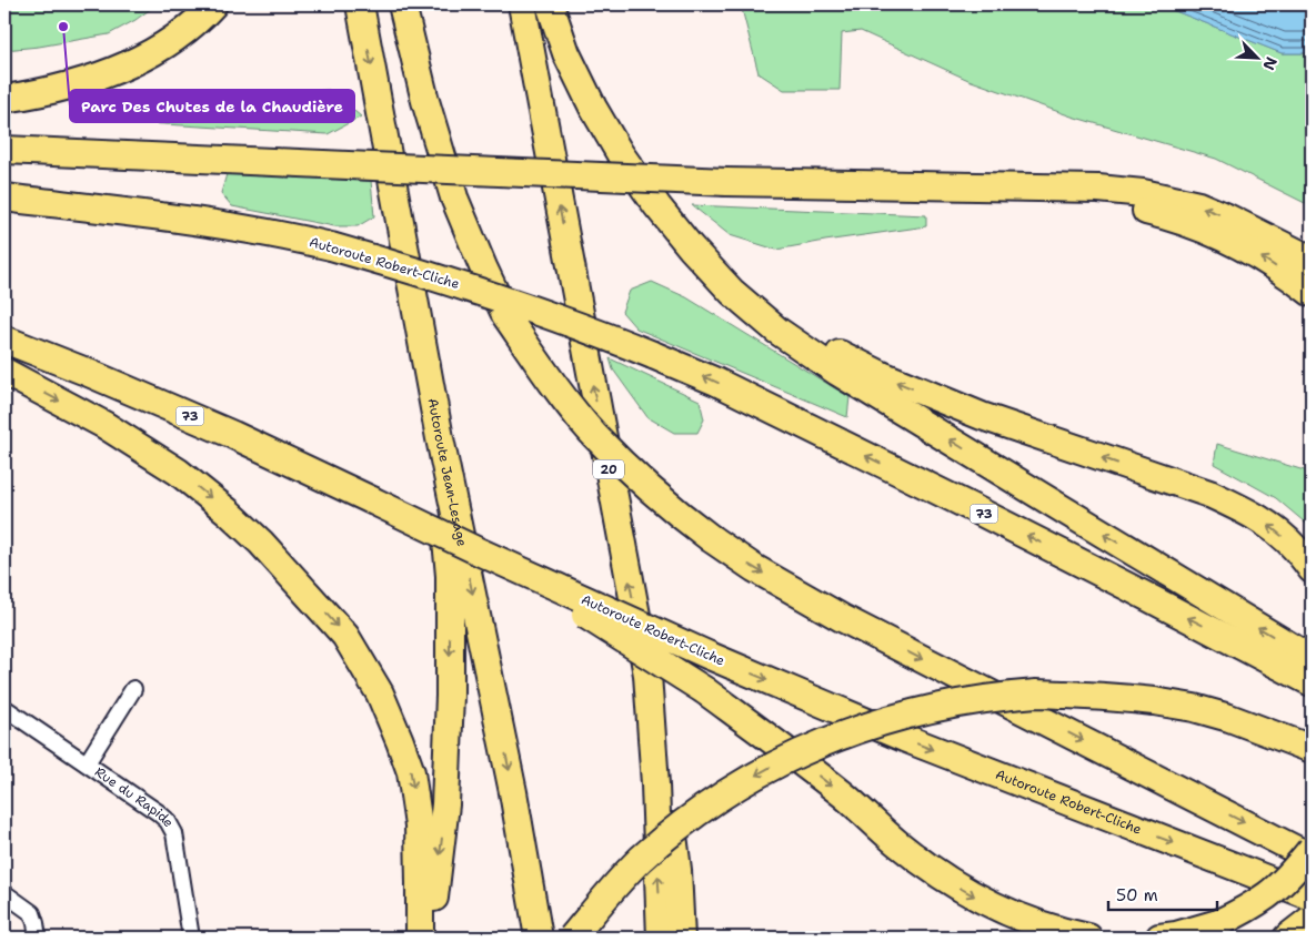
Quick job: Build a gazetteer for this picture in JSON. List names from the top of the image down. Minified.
{"streets":{"highway":["Autoroute Robert-Cliche","73","20","Autoroute Jean-Lesage"],"street":["Rue du Rapide"]},"places":["Parc Des Chutes de la Chaudière"],"scale_bar":"50 m","north":"bottom right"}
